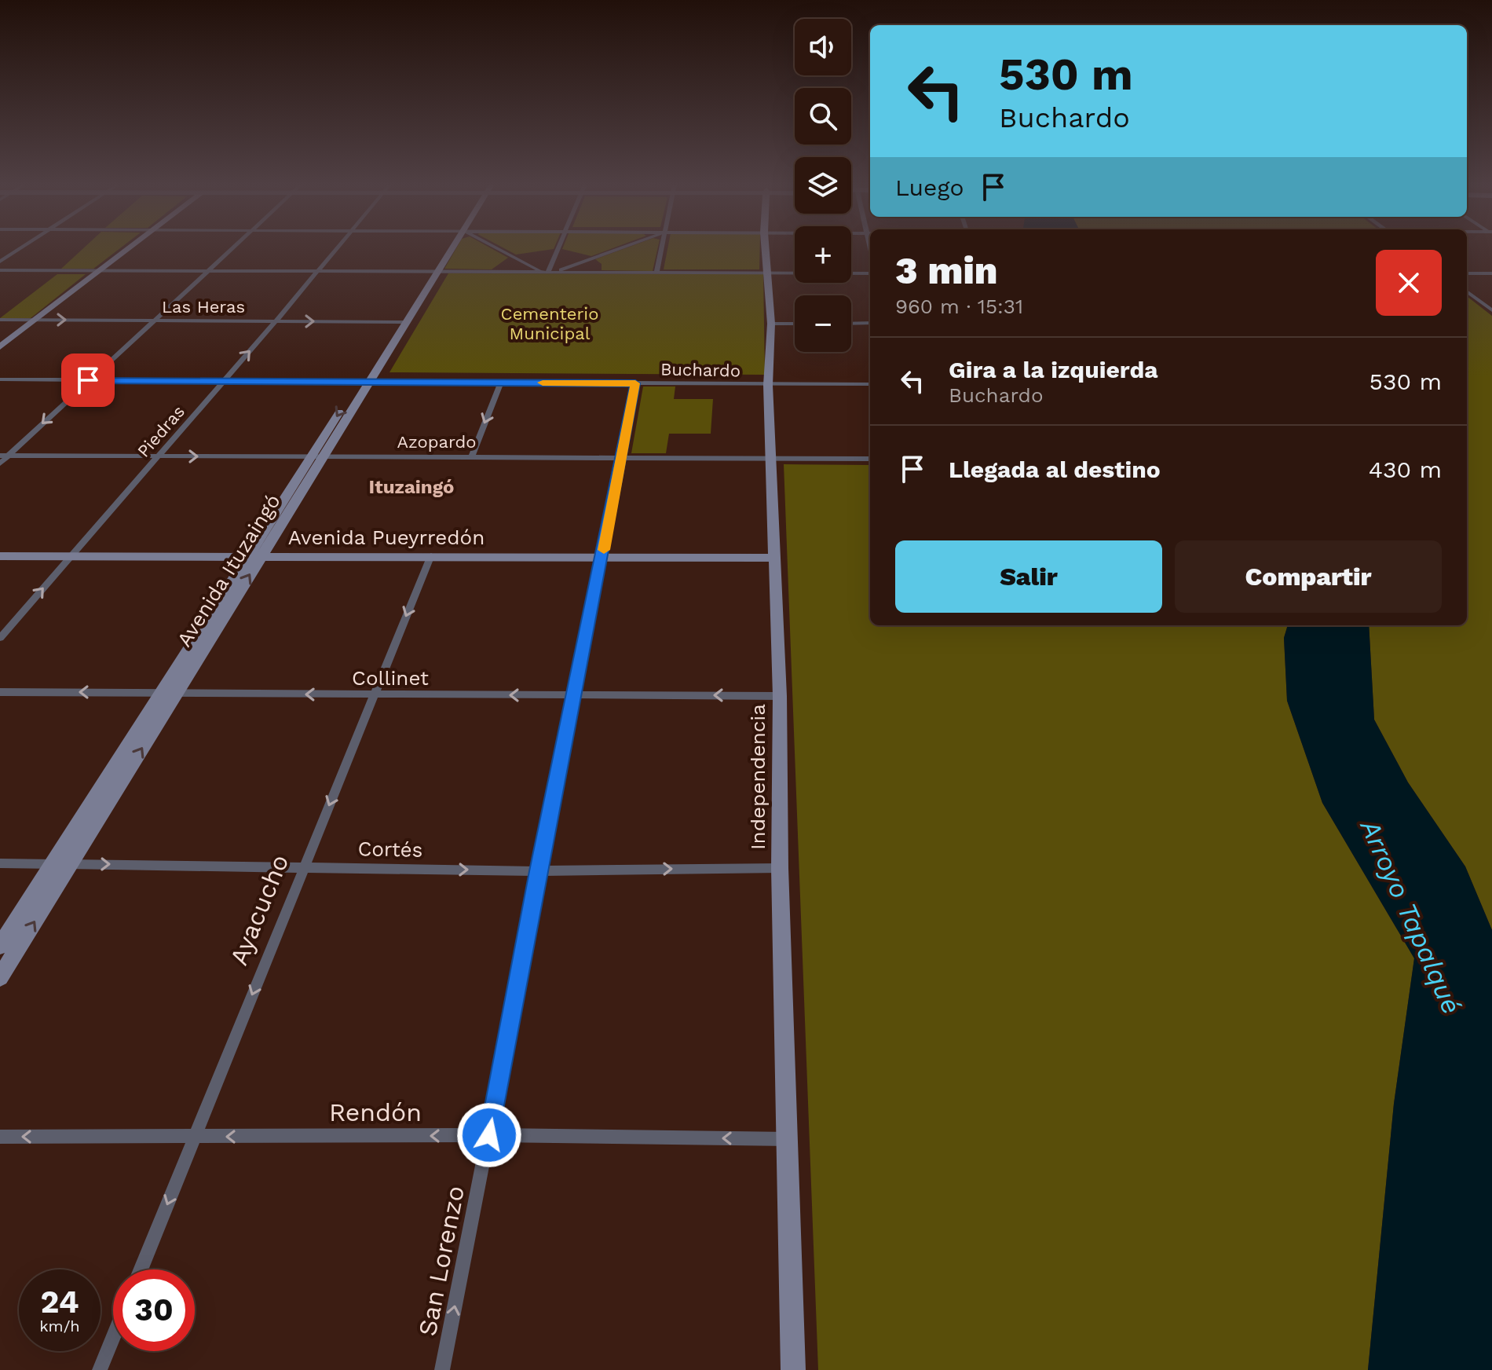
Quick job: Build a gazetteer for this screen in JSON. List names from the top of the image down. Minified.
{"streets":{"main road":["Avenida Pueyrredón","Avenida Ituzaingó","Independencia"],"street":["Las Heras","Buchardo","Piedras","Azopardo","Collinet","Cortés","Ayacucho","Rendón","San Lorenzo"]},"crossings":[["Las Heras","Piedras"],["Las Heras","Avenida Ituzaingó"],["Buchardo","Piedras"],["Buchardo","Avenida Ituzaingó"],["Buchardo","Independencia"],["Buchardo","San Lorenzo"],["Piedras","Azopardo"],["Piedras","Avenida Pueyrredón"],["Azopardo","Avenida Ituzaingó"],["Azopardo","Independencia"],["Azopardo","San Lorenzo"],["Avenida Pueyrredón","Avenida Ituzaingó"],["Avenida Pueyrredón","Independencia"],["Avenida Pueyrredón","Ayacucho"],["Avenida Pueyrredón","San Lorenzo"],["Avenida Ituzaingó","Collinet"],["Avenida Ituzaingó","Cortés"],["Collinet","Independencia"],["Collinet","Ayacucho"],["Collinet","San Lorenzo"],["Independencia","Cortés"],["Independencia","Rendón"],["Cortés","Ayacucho"],["Cortés","San Lorenzo"],["Ayacucho","Rendón"],["Rendón","San Lorenzo"]],"one_way":["Piedras","Collinet","Cortés","Ayacucho","Rendón"],"districts":["Ituzaingó"],"water":["Arroyo Tapalqué"],"parks":["Cementerio Municipal"],"page":{"map_buttons":["+","−"],"turn":["530 m","Buchardo"],"then":"Luego","heading":["3 min","960 m · 15:31"],"list":[{"name":"Gira a la izquierda","note":"Buchardo","value":"530 m"},{"name":"Llegada al destino","value":"430 m"}],"buttons":["Salir","Compartir"],"speed":"24 km/h","limit":"30"}}
